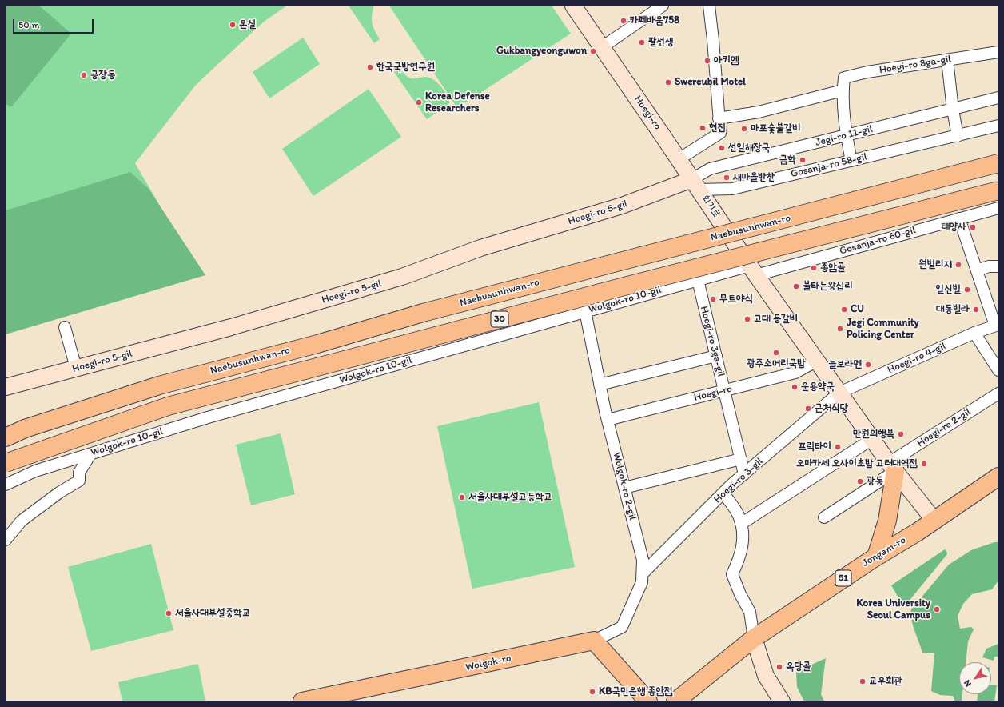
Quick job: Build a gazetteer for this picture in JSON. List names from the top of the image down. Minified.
{"streets":{"main road":["Naebusunhwan-ro","30","Jongam-ro","51","Wolgok-ro"],"street":["Hoegi-ro 8ga-gil","Hoegi-ro","Jegi-ro 11-gil","Gosanja-ro 58-gil","회기로","Hoegi-ro 5-gil","Gosanja-ro 60-gil","Wolgok-ro 10-gil","Hoegi-ro 3ga-gil","Hoegi-ro 4-gil","Hoegi-ro 2-gil","Hoegi-ro 3-gil","Wolgok-ro 2-gil"]},"crossings":[["Hoegi-ro 8ga-gil","Jegi-ro 11-gil"],["Hoegi-ro 8ga-gil","Gosanja-ro 58-gil"],["Hoegi-ro","Jegi-ro 11-gil"],["Hoegi-ro","Gosanja-ro 58-gil"],["Hoegi-ro","회기로"],["Hoegi-ro","Hoegi-ro 5-gil"],["Hoegi-ro","Hoegi-ro 3ga-gil"],["Hoegi-ro","Wolgok-ro 2-gil"],["Jegi-ro 11-gil","Gosanja-ro 58-gil"],["Jegi-ro 11-gil","회기로"],["Jegi-ro 11-gil","Hoegi-ro 5-gil"],["Gosanja-ro 58-gil","회기로"],["Gosanja-ro 58-gil","Hoegi-ro 5-gil"],["회기로","Hoegi-ro 5-gil"],["회기로","Gosanja-ro 60-gil"],["회기로","Wolgok-ro 10-gil"],["Gosanja-ro 60-gil","Wolgok-ro 10-gil"],["Gosanja-ro 60-gil","Hoegi-ro 4-gil"],["Wolgok-ro 10-gil","Hoegi-ro 3ga-gil"],["Wolgok-ro 10-gil","Wolgok-ro 2-gil"],["Hoegi-ro 3ga-gil","Hoegi-ro 3-gil"],["Hoegi-ro 4-gil","Hoegi-ro 3-gil"],["Hoegi-ro 3-gil","Wolgok-ro 2-gil"],["Wolgok-ro 2-gil","Wolgok-ro"]],"places":["카페바움758","온실","팔선생","Gukbangyeonguwon","아키엠","한국국방연구원","공장동","Swereubil Motel","Korea Defense Researchers","현집","마포숯불갈비","선일해장국","금학","새마을반찬","태양사","원빌리지","종암골","불타는왕십리","일신빌","무트야식","CU","대동빌라","고대 등갈비","Jegi Community Policing Center","광주소머리국밥","늘보라멘","운용약국","근처식당","만원의행복","프릭타이","오마카세 오사이초밥 고려대역점","광동","서울사대부설고등학교","Korea University Seoul Campus","서울사대부설중학교","옥당골","교우회관","KB국민은행 종암점"],"scale_bar":"50 m","north":"bottom left"}
